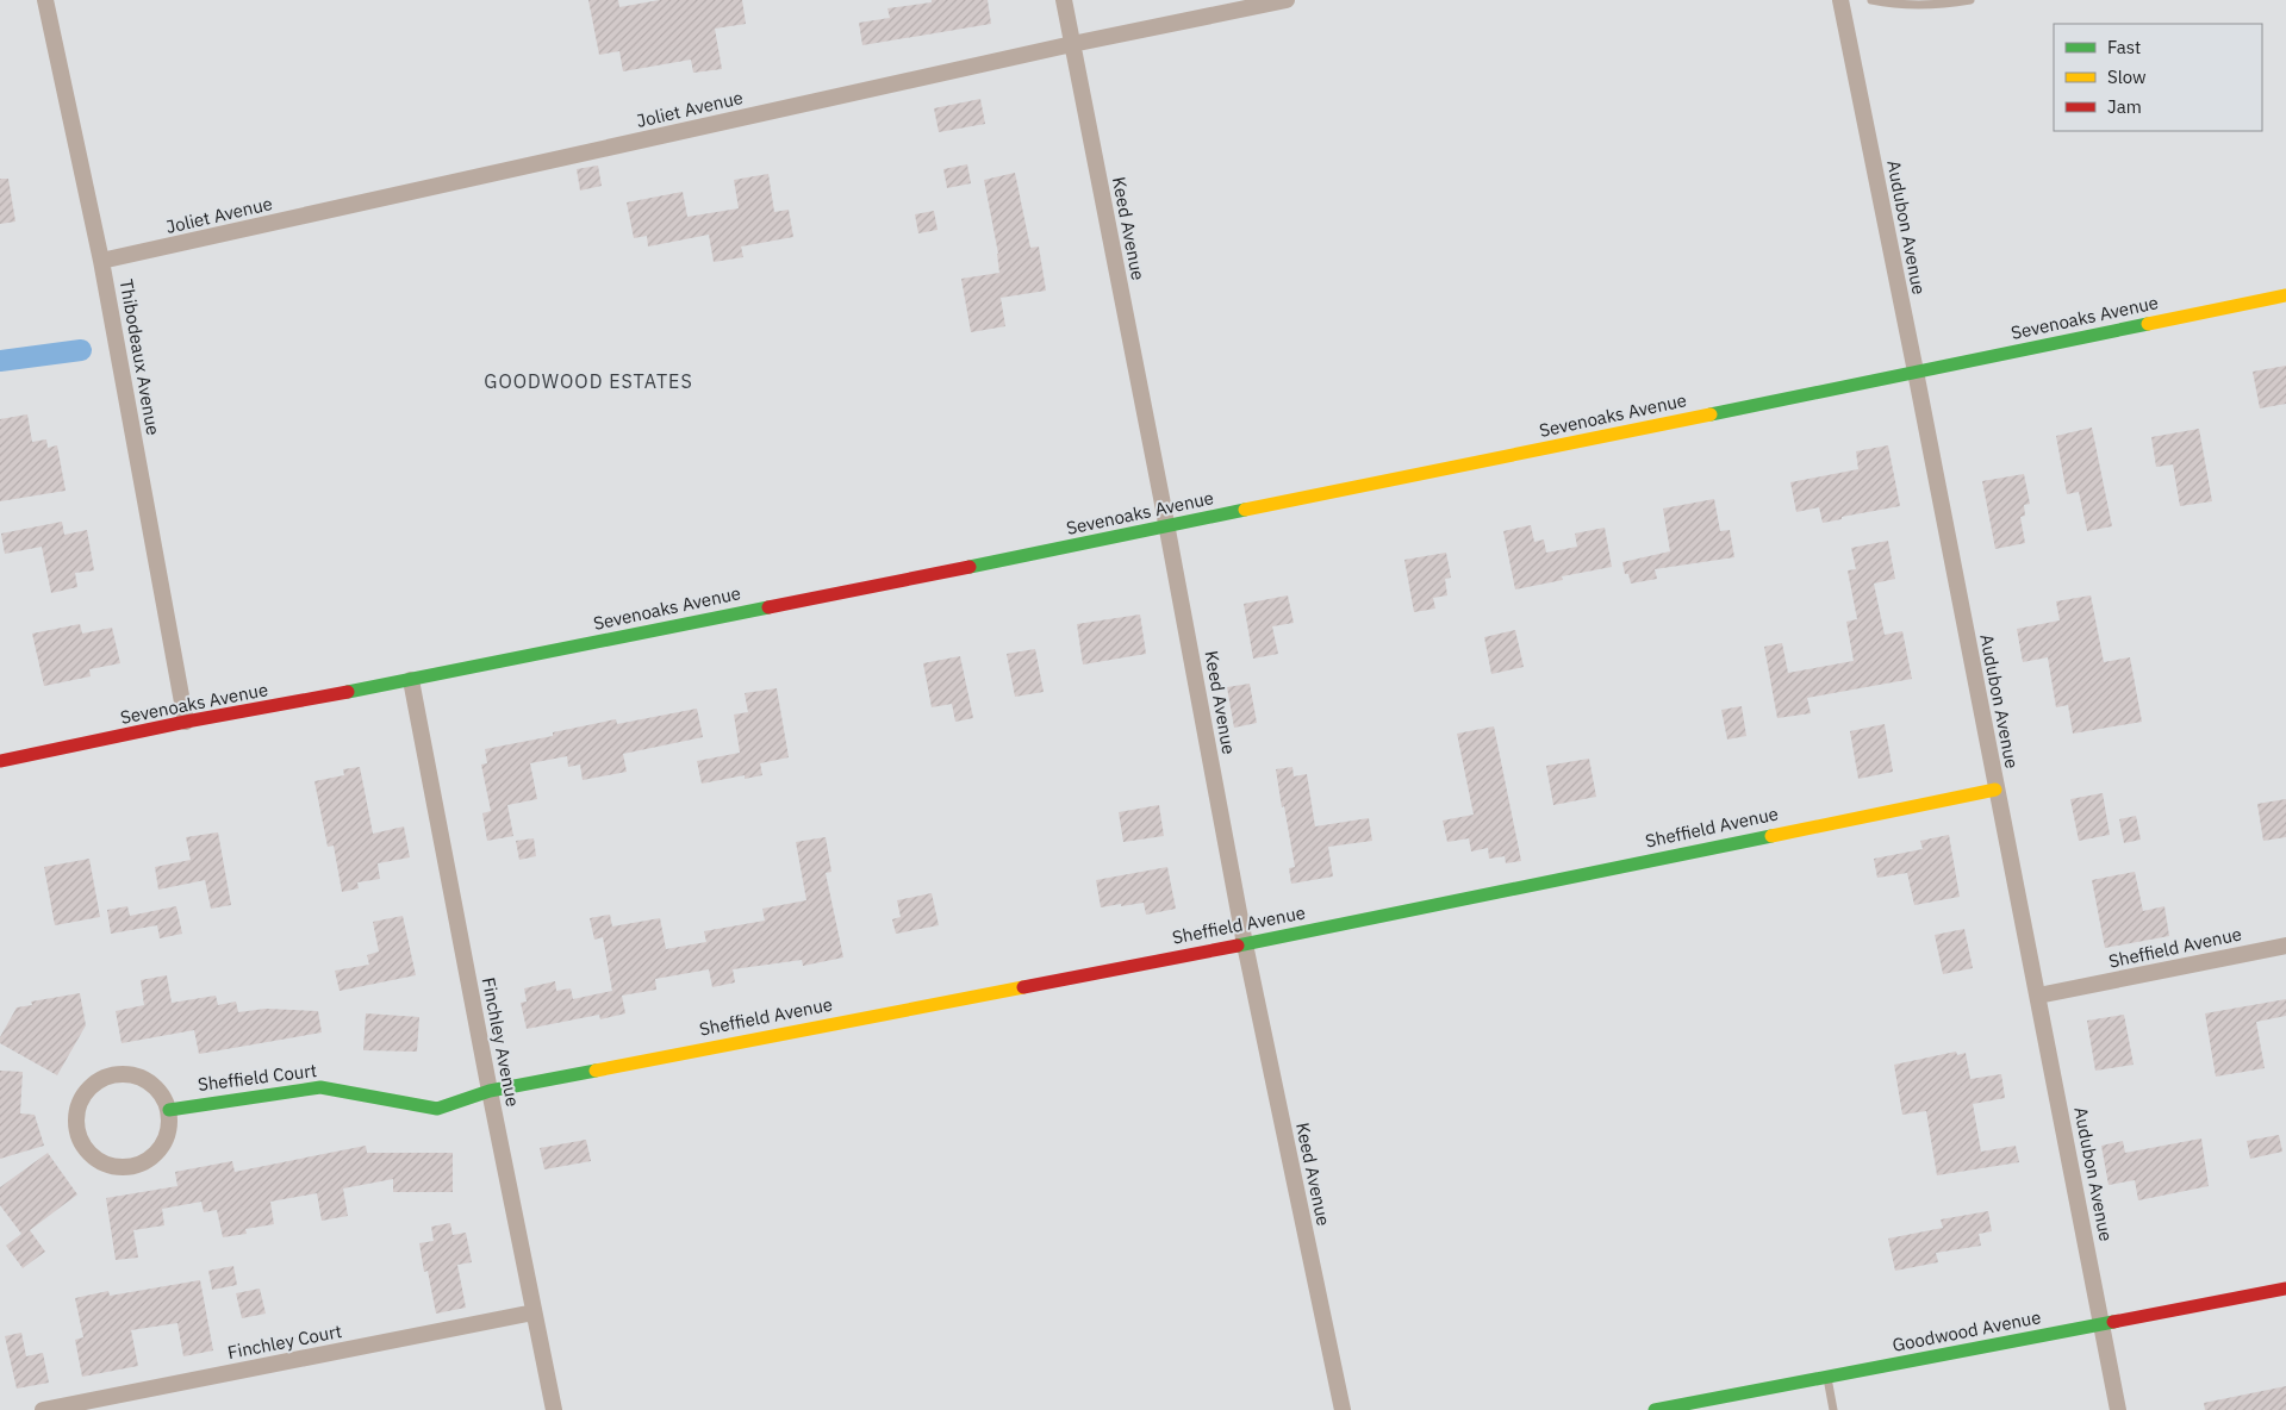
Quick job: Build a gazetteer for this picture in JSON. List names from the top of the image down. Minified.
{"streets":{"street":["Joliet Avenue","Audubon Avenue","Keed Avenue","Sevenoaks Avenue","Thibodeaux Avenue","Sheffield Avenue","Finchley Avenue","Sheffield Court","Goodwood Avenue","Finchley Court"]},"crossings":[["Joliet Avenue","Keed Avenue"],["Joliet Avenue","Thibodeaux Avenue"],["Audubon Avenue","Sevenoaks Avenue"],["Audubon Avenue","Sheffield Avenue"],["Audubon Avenue","Goodwood Avenue"],["Keed Avenue","Sevenoaks Avenue"],["Keed Avenue","Sheffield Avenue"],["Sevenoaks Avenue","Thibodeaux Avenue"],["Sevenoaks Avenue","Finchley Avenue"],["Sheffield Avenue","Finchley Avenue"],["Sheffield Avenue","Sheffield Court"],["Finchley Avenue","Sheffield Court"],["Finchley Avenue","Finchley Court"]],"districts":["GOODWOOD ESTATES"],"legend":["Fast","Slow","Jam"]}
